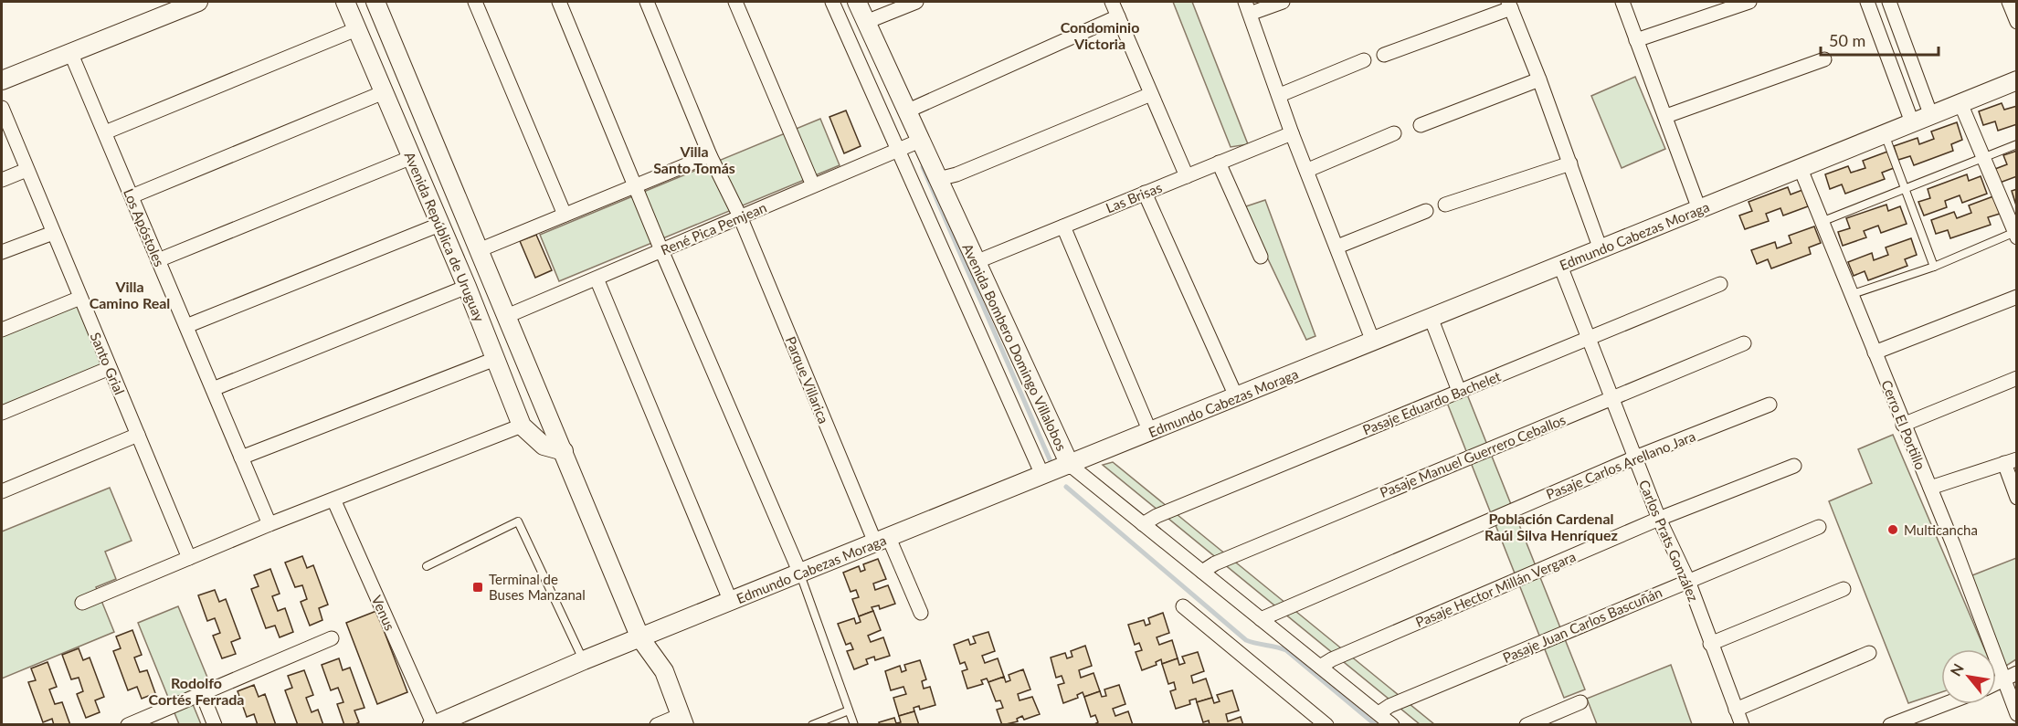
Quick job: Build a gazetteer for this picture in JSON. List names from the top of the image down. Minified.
{"streets":{"street":["Las Brisas","Los Apóstoles","René Pica Pemjean","Edmundo Cabezas Moraga","Avenida República de Uruguay","Avenida Bombero Domingo Villalobos","Santo Grial","Parque Villarica","Pasaje Eduardo Bachelet","Cerro El Portillo","Pasaje Manuel Guerrero Ceballos","Pasaje Carlos Arellano Jara","Carlos Prats González","Pasaje Hector Millán Vergara","Venus","Pasaje Juan Carlos Bascuñán"]},"crossings":[["Las Brisas","Avenida Bombero Domingo Villalobos"],["René Pica Pemjean","Avenida República de Uruguay"],["René Pica Pemjean","Avenida Bombero Domingo Villalobos"],["René Pica Pemjean","Parque Villarica"],["Edmundo Cabezas Moraga","Avenida República de Uruguay"],["Edmundo Cabezas Moraga","Avenida Bombero Domingo Villalobos"],["Edmundo Cabezas Moraga","Parque Villarica"],["Edmundo Cabezas Moraga","Cerro El Portillo"],["Edmundo Cabezas Moraga","Carlos Prats González"],["Edmundo Cabezas Moraga","Venus"],["Avenida Bombero Domingo Villalobos","Pasaje Eduardo Bachelet"],["Avenida Bombero Domingo Villalobos","Pasaje Manuel Guerrero Ceballos"],["Avenida Bombero Domingo Villalobos","Pasaje Carlos Arellano Jara"],["Avenida Bombero Domingo Villalobos","Pasaje Hector Millán Vergara"],["Avenida Bombero Domingo Villalobos","Pasaje Juan Carlos Bascuñán"],["Pasaje Eduardo Bachelet","Carlos Prats González"],["Pasaje Manuel Guerrero Ceballos","Carlos Prats González"],["Pasaje Carlos Arellano Jara","Carlos Prats González"],["Carlos Prats González","Pasaje Hector Millán Vergara"],["Carlos Prats González","Pasaje Juan Carlos Bascuñán"]],"districts":["Condominio Victoria","Villa Santo Tomás","Villa Camino Real","Población Cardenal Raúl Silva Henríquez","Rodolfo Cortés Ferrada"],"places":{"other":["Multicancha"],"transit":["Terminal de Buses Manzanal"]},"scale_bar":"50 m","north":"top left"}
